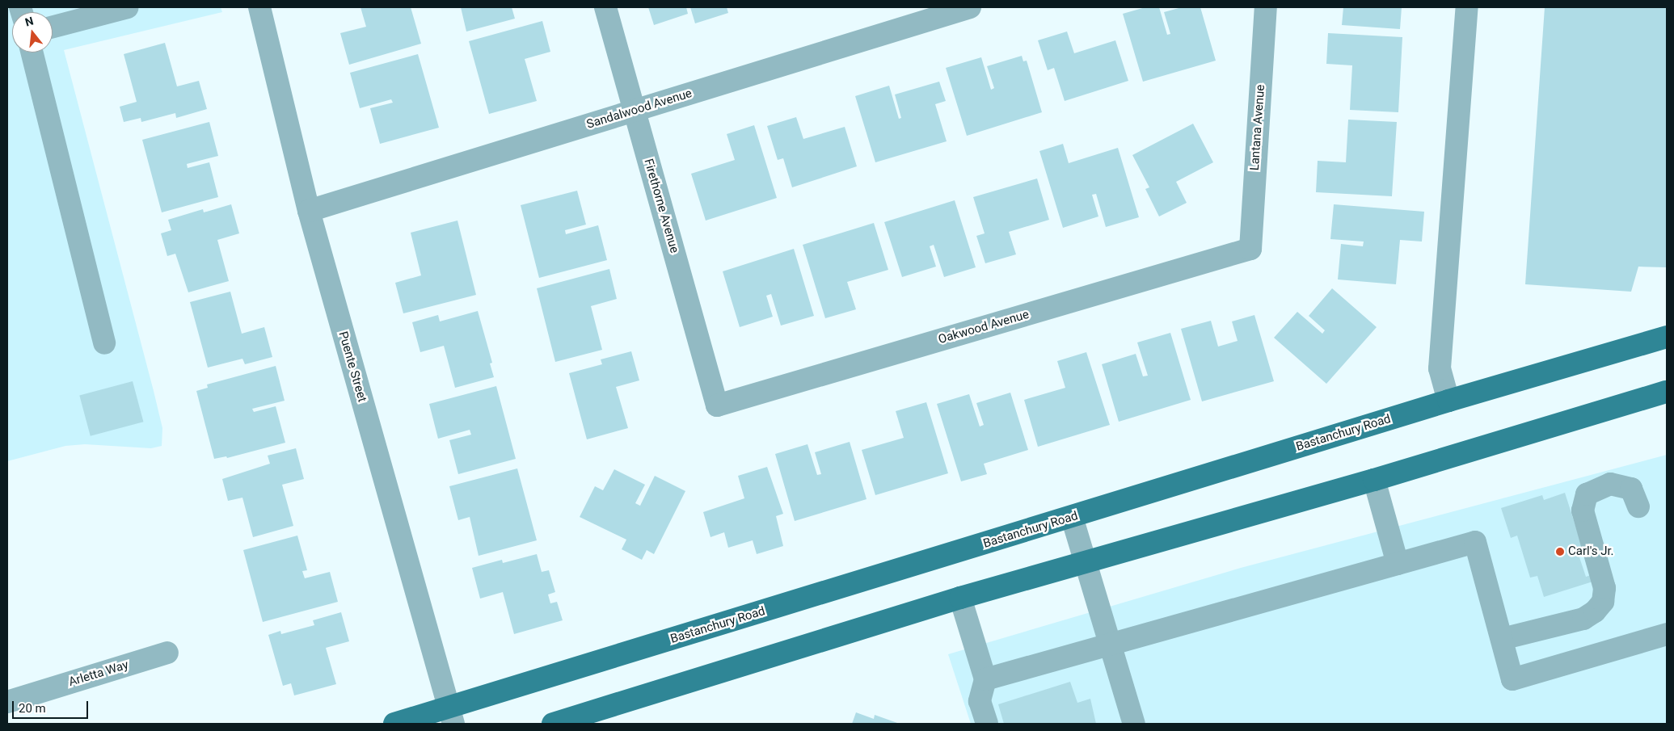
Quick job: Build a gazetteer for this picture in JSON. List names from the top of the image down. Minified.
{"streets":{"main road":["Bastanchury Road"],"street":["Sandalwood Avenue","Lantana Avenue","Firethorne Avenue","Oakwood Avenue","Puente Street","Arletta Way"]},"crossings":[["Sandalwood Avenue","Firethorne Avenue"],["Sandalwood Avenue","Puente Street"],["Lantana Avenue","Oakwood Avenue"],["Firethorne Avenue","Oakwood Avenue"],["Puente Street","Bastanchury Road"]],"places":["Carl's Jr."],"scale_bar":"20 m","north":"top"}
